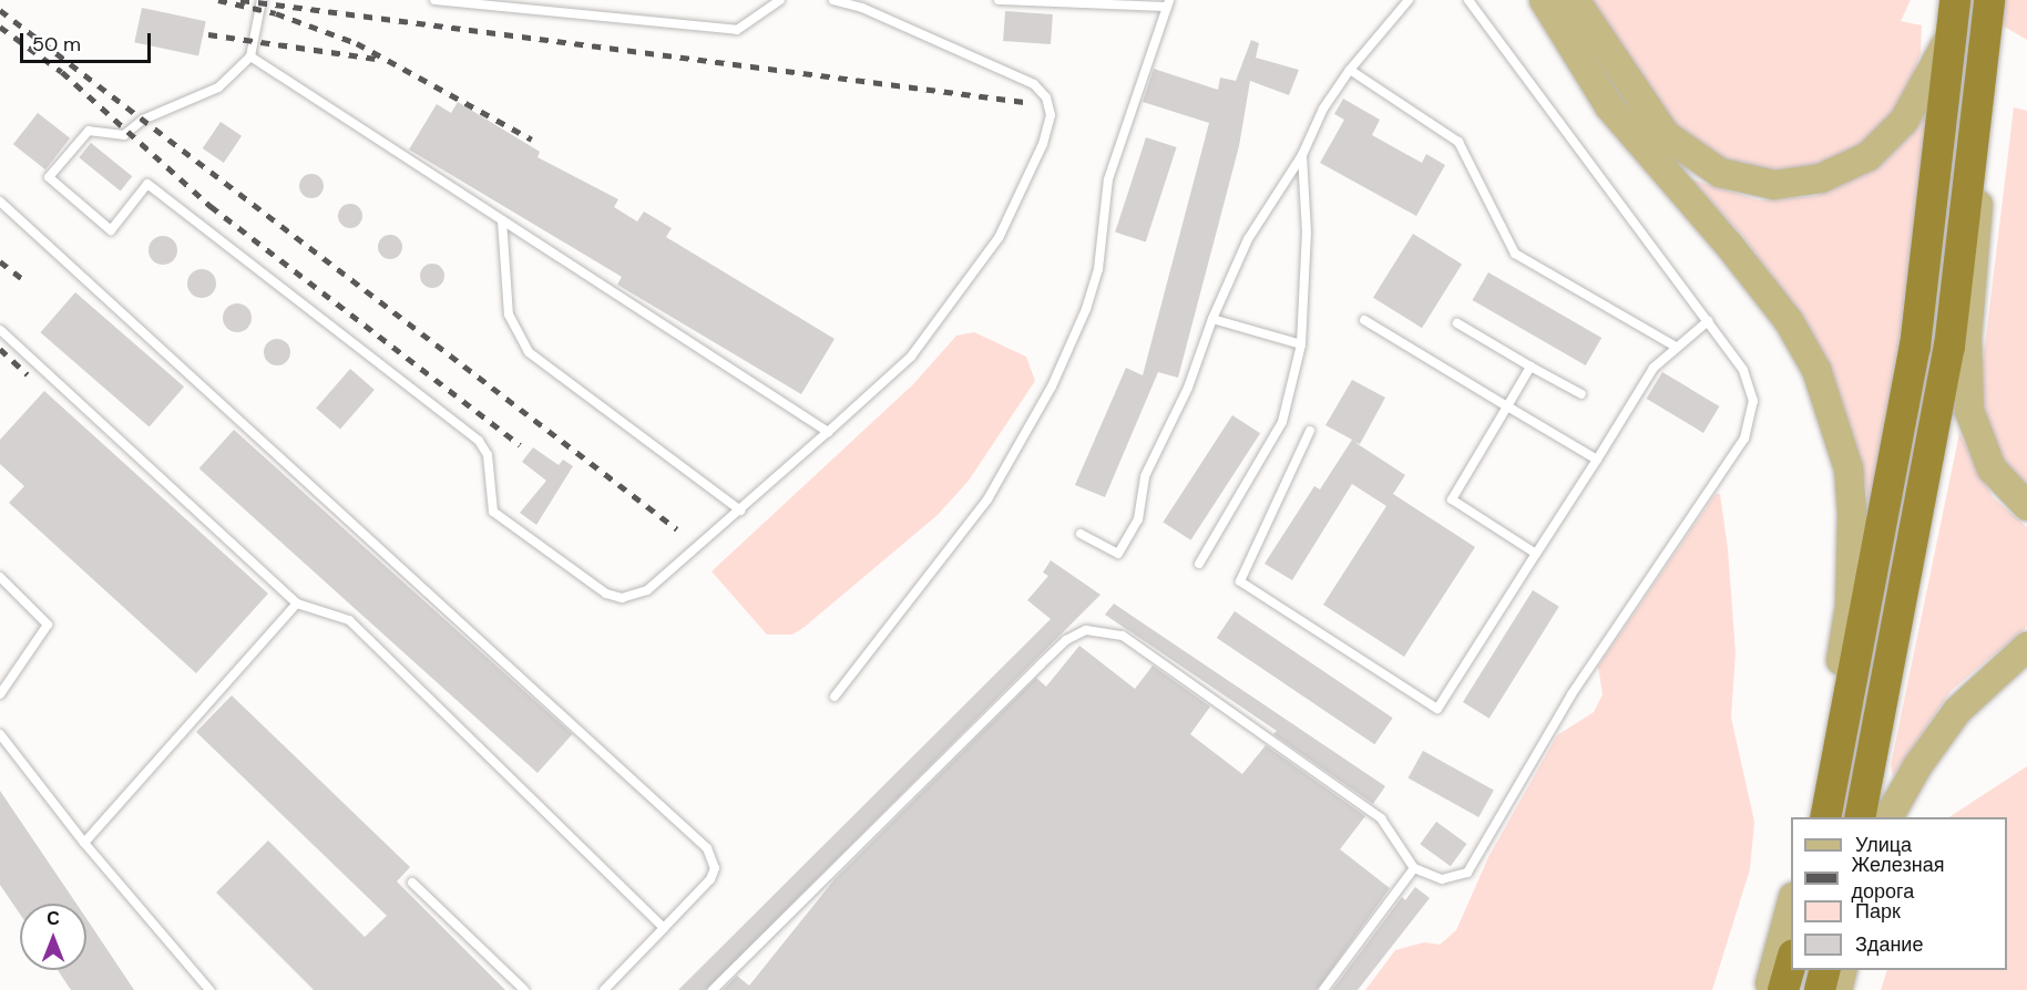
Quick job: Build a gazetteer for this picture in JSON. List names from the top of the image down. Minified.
{"legend":["Улица","Железная дорога","Парк","Здание"],"scale_bar":"50 m","north":"top"}
